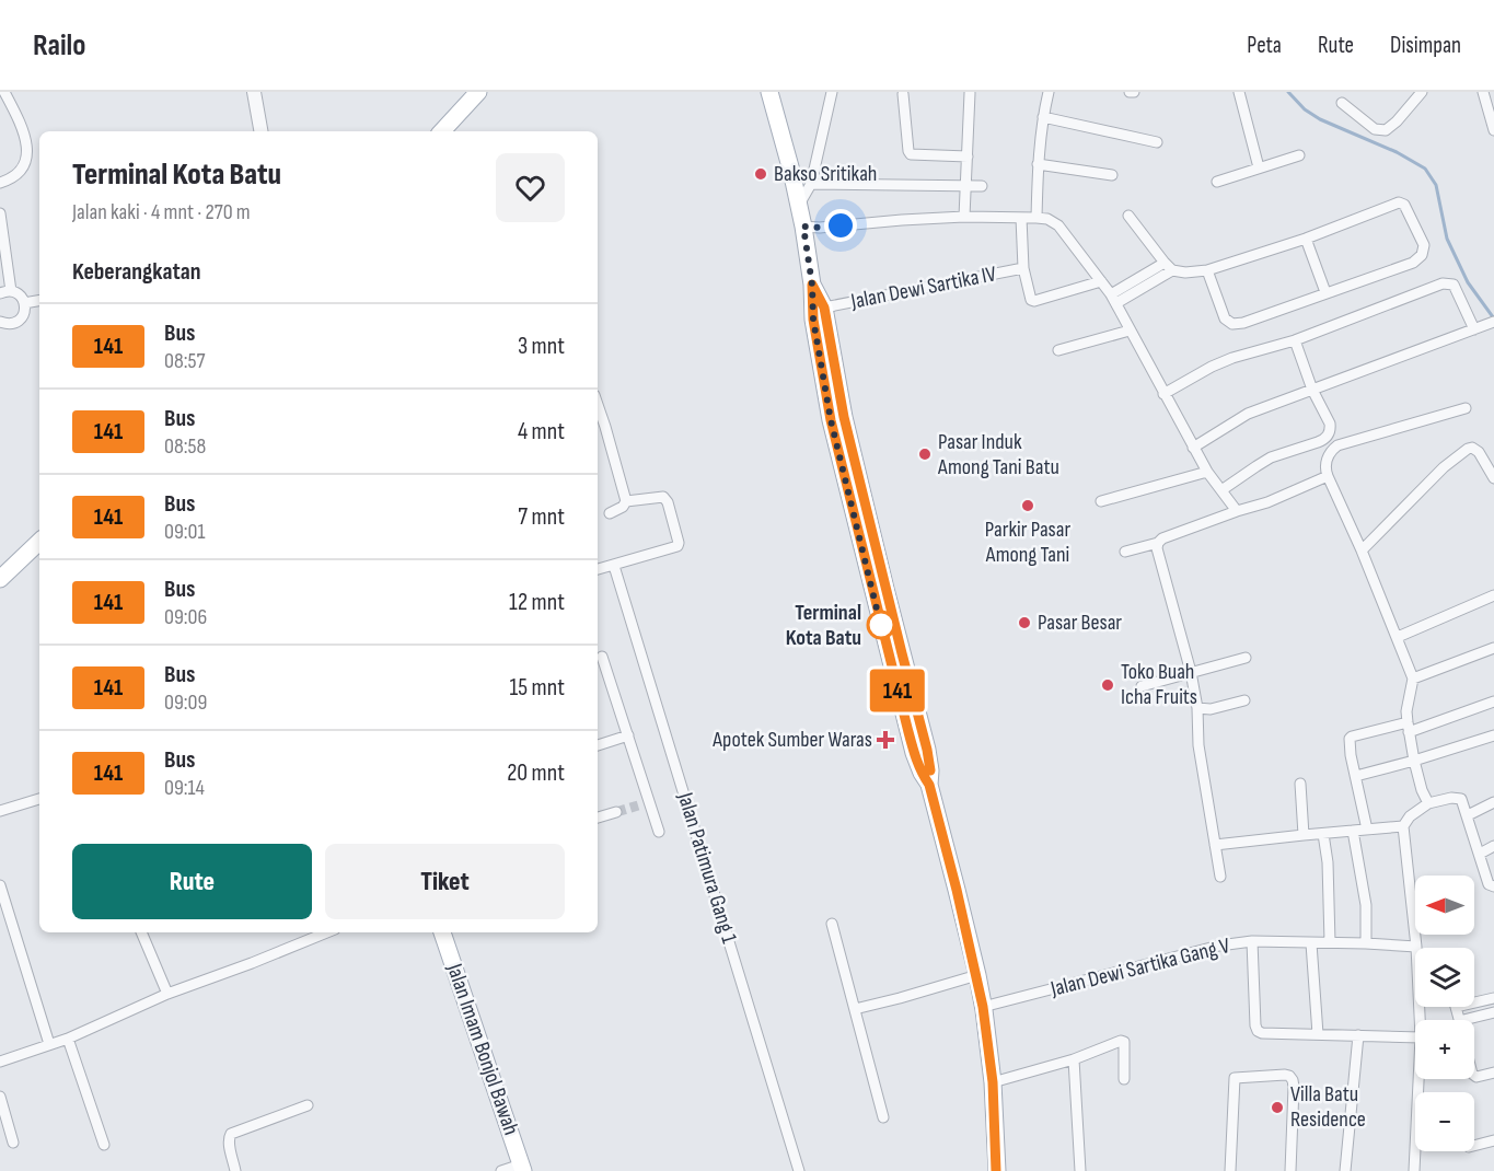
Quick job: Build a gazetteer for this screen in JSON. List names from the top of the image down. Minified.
{"streets":{"main road":["Jalan Imam Bonjol Bawah"],"street":["Jalan Dewi Sartika IV","Jalan Patimura Gang 1","Jalan Dewi Sartika Gang V"]},"places":{"other":["Bakso Sritikah","Pasar Induk Among Tani Batu","Parkir Pasar Among Tani","Pasar Besar","Terminal Kota Batu","Toko Buah Icha Fruits","Villa Batu Residence"],"health":["Apotek Sumber Waras"]},"lines":["bus line 141"],"north":"left","page":{"header":"Railo","nav":["Peta","Rute","Disimpan"],"on_map":"141","heading":[["Terminal Kota Batu","Jalan kaki · 4 mnt · 270 m"],"Keberangkatan"],"list":[{"mark":"141","name":"Bus","note":"08:57","value":"3 mnt"},{"mark":"141","name":"Bus","note":"08:58","value":"4 mnt"},{"mark":"141","name":"Bus","note":"09:01","value":"7 mnt"},{"mark":"141","name":"Bus","note":"09:06","value":"12 mnt"},{"mark":"141","name":"Bus","note":"09:09","value":"15 mnt"},{"mark":"141","name":"Bus","note":"09:14","value":"20 mnt"}],"buttons":["Rute","Tiket"],"map_buttons":["+","−"]}}
